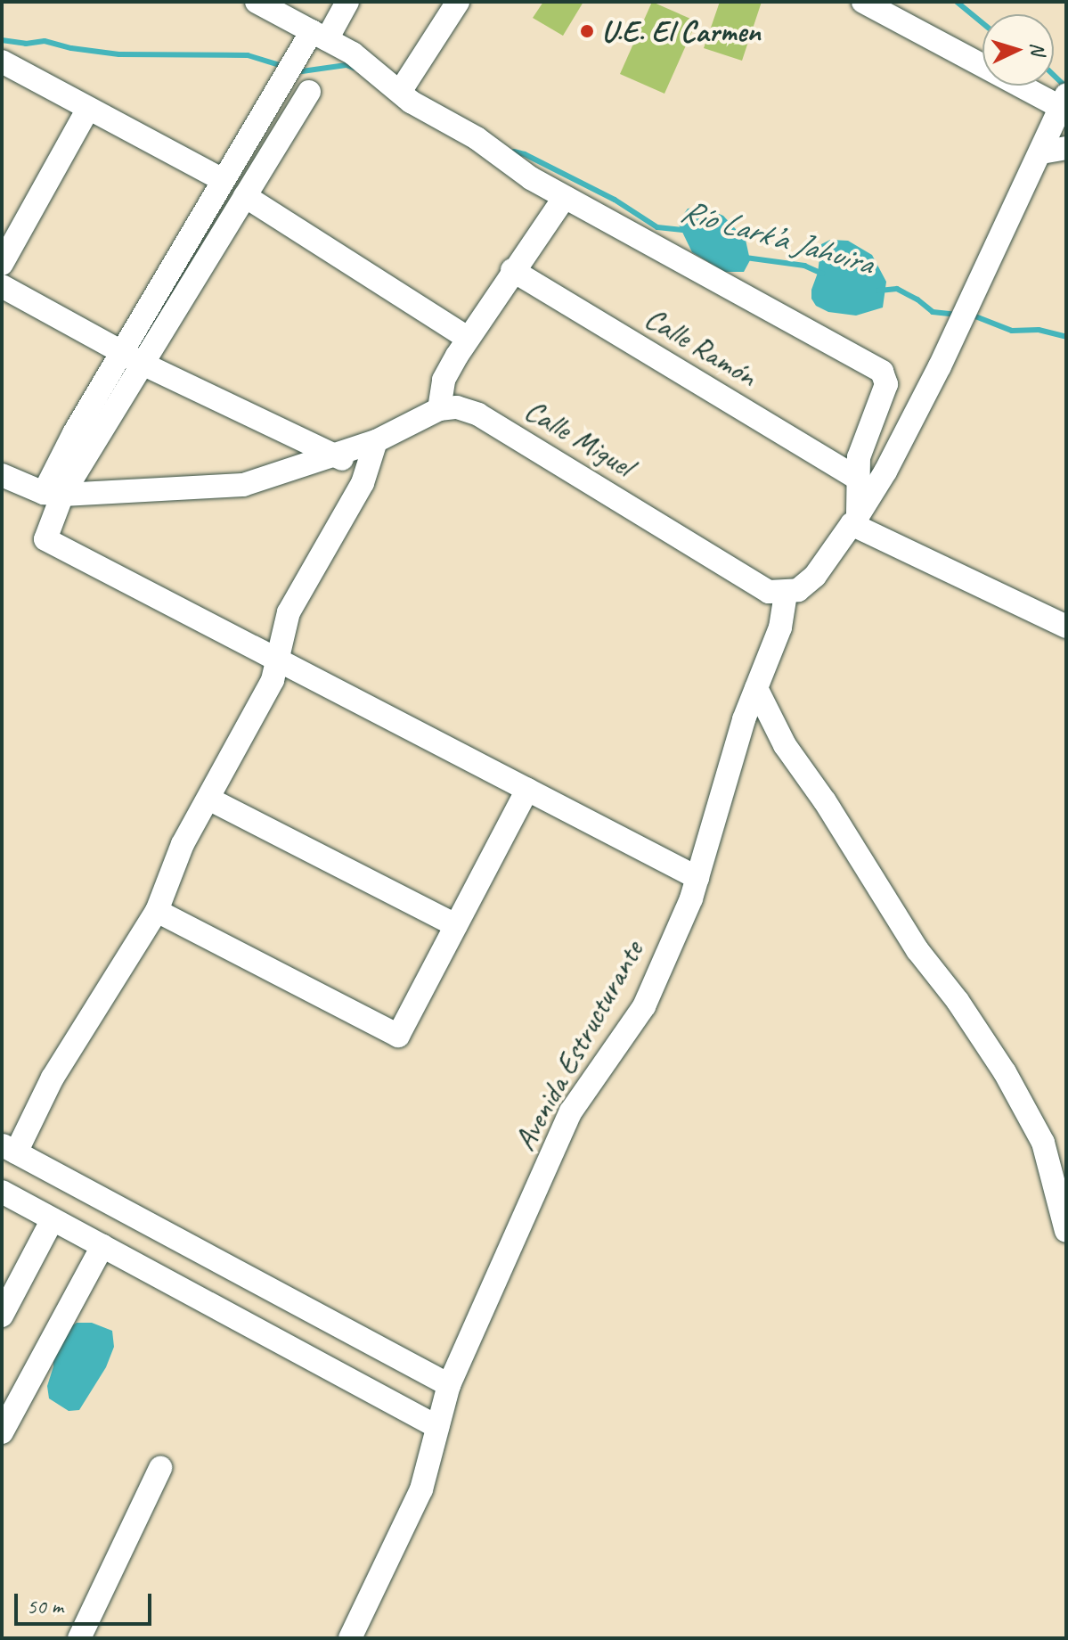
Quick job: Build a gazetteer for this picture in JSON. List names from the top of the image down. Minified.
{"streets":{"street":["Calle Ramón","Calle Miguel","Avenida Estructurante"]},"crossings":[["Calle Miguel","Avenida Estructurante"]],"water":["Río Lark’a Jahuira"],"places":["U.E. El Carmen"],"scale_bar":"50 m","north":"right"}
